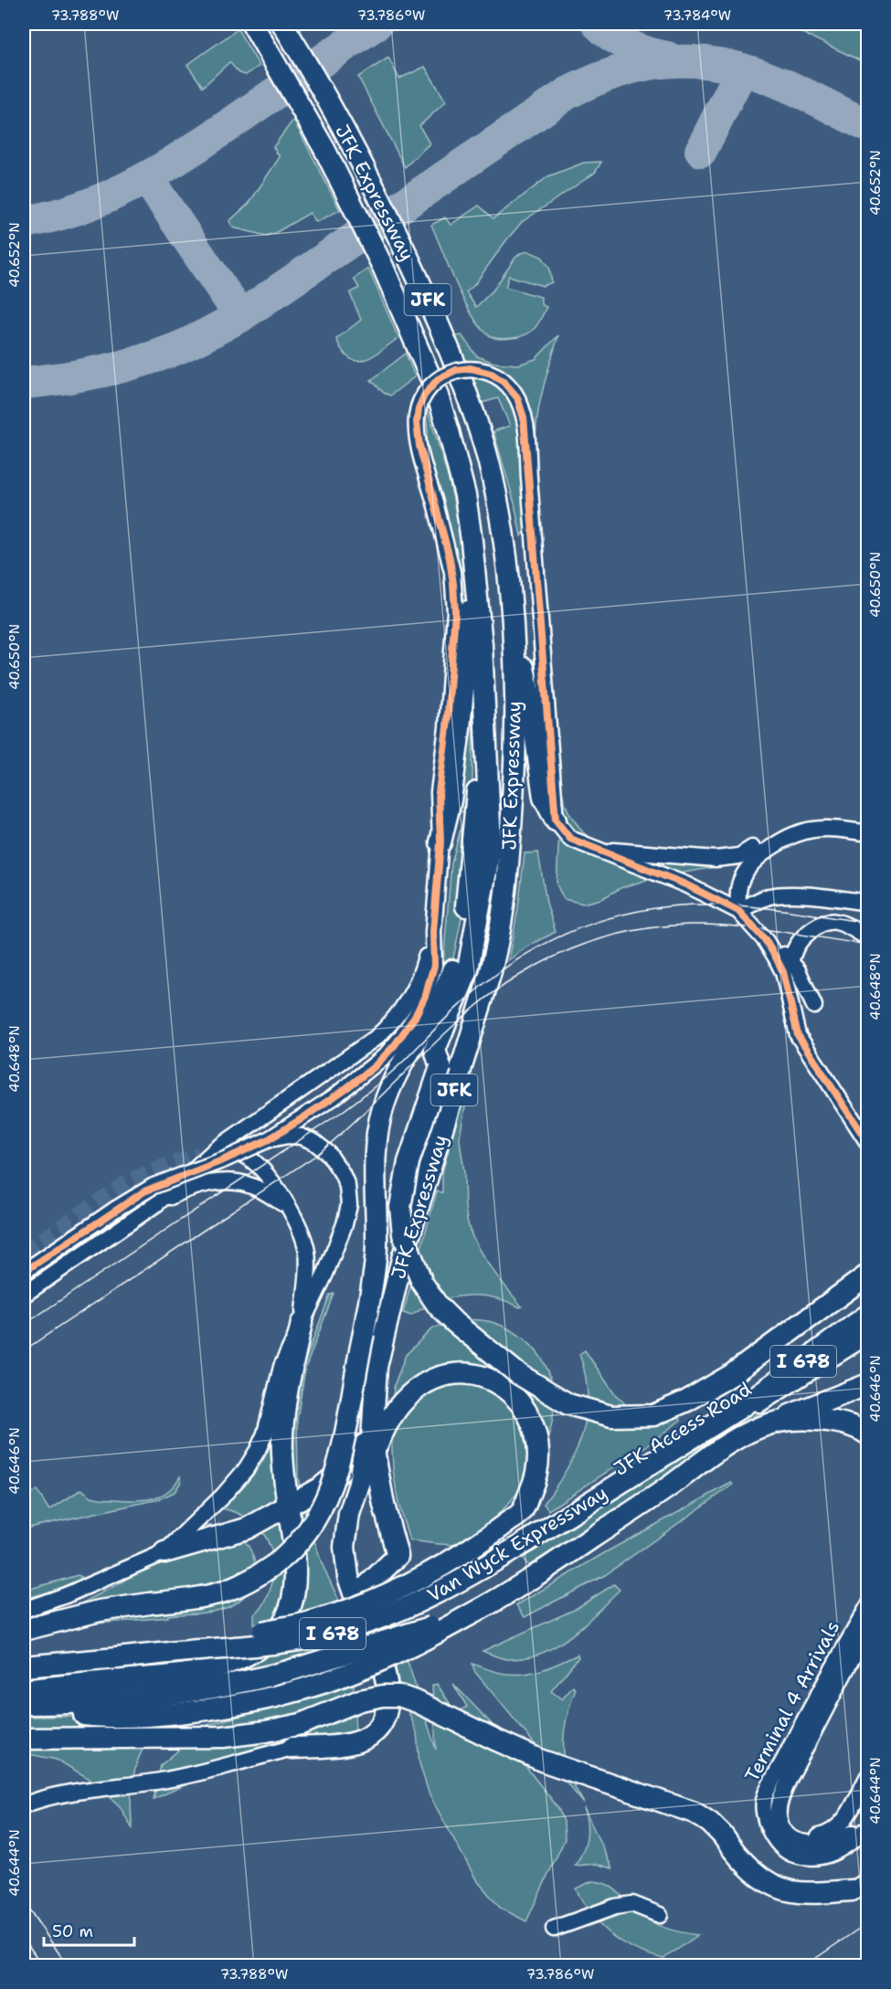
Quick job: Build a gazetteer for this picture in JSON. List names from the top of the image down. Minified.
{"streets":{"highway":["JFK Expressway","JFK","I 678","Van Wyck Expressway"],"street":["JFK Access Road","Terminal 4 Arrivals"]},"crossings":[["JFK Access Road","Van Wyck Expressway"]],"scale_bar":"50 m","coordinates":["73.788°W","73.786°W","73.784°W","40.652°N","40.650°N","40.648°N","40.646°N","40.644°N"]}
